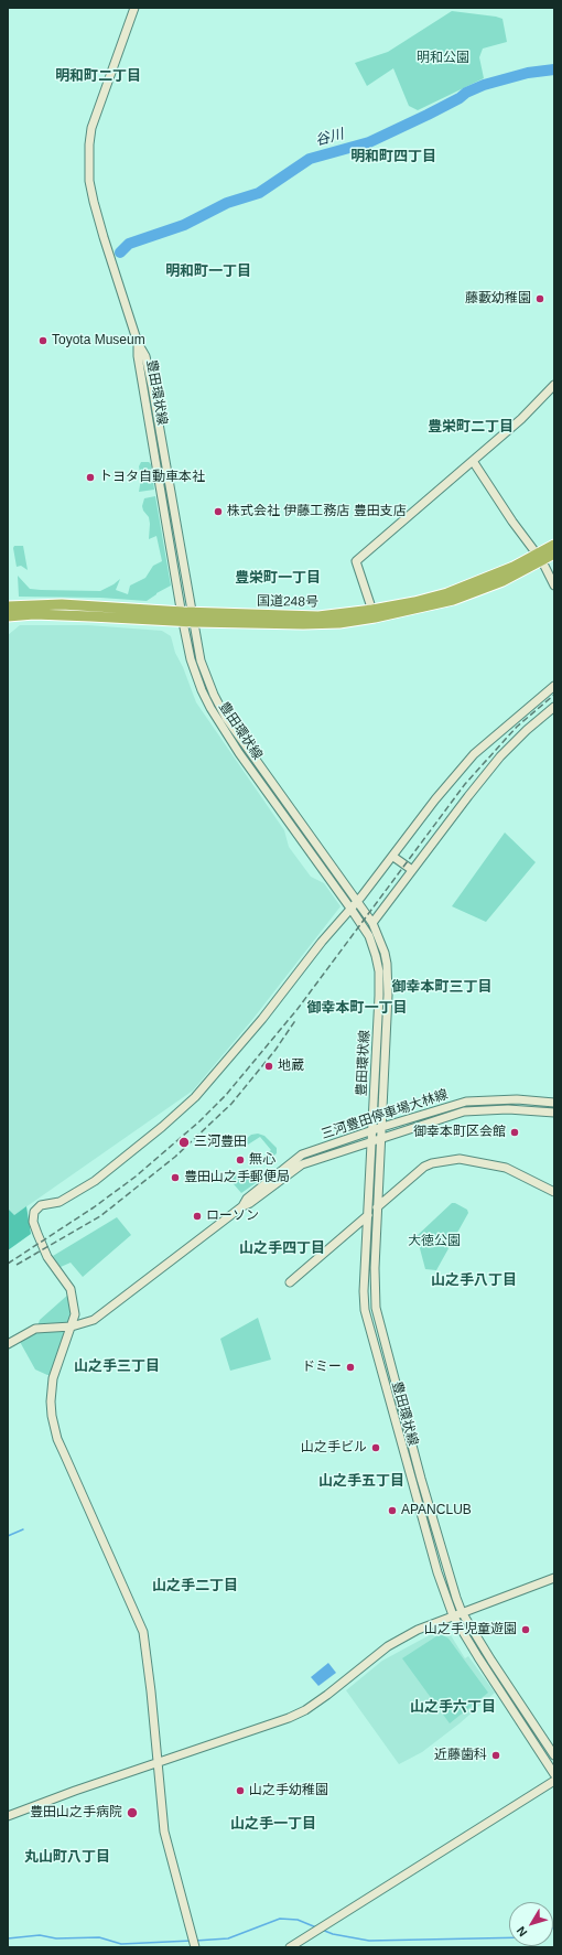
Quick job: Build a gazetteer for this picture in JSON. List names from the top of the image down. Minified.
{"streets":{"highway":["国道248号"],"street":["豊田環状線","三河豊田停車場大林線"]},"crossings":[["豊田環状線","国道248号"],["豊田環状線","三河豊田停車場大林線"]],"districts":["明和町二丁目","明和町四丁目","明和町一丁目","豊栄町二丁目","豊栄町一丁目","御幸本町三丁目","御幸本町一丁目","山之手四丁目","山之手八丁目","山之手三丁目","山之手五丁目","山之手二丁目","山之手六丁目","山之手一丁目","丸山町八丁目"],"water":["谷川"],"parks":["明和公園","大徳公園"],"places":["藤藪幼稚園","Toyota Museum","トヨタ自動車本社","株式会社 伊藤工務店 豊田支店","地蔵","御幸本町区会館","三河豊田","無心","豊田山之手郵便局","ローソン","ドミー","山之手ビル","APANCLUB","山之手児童遊園","近藤歯科","山之手幼稚園","豊田山之手病院"],"north":"bottom left"}
